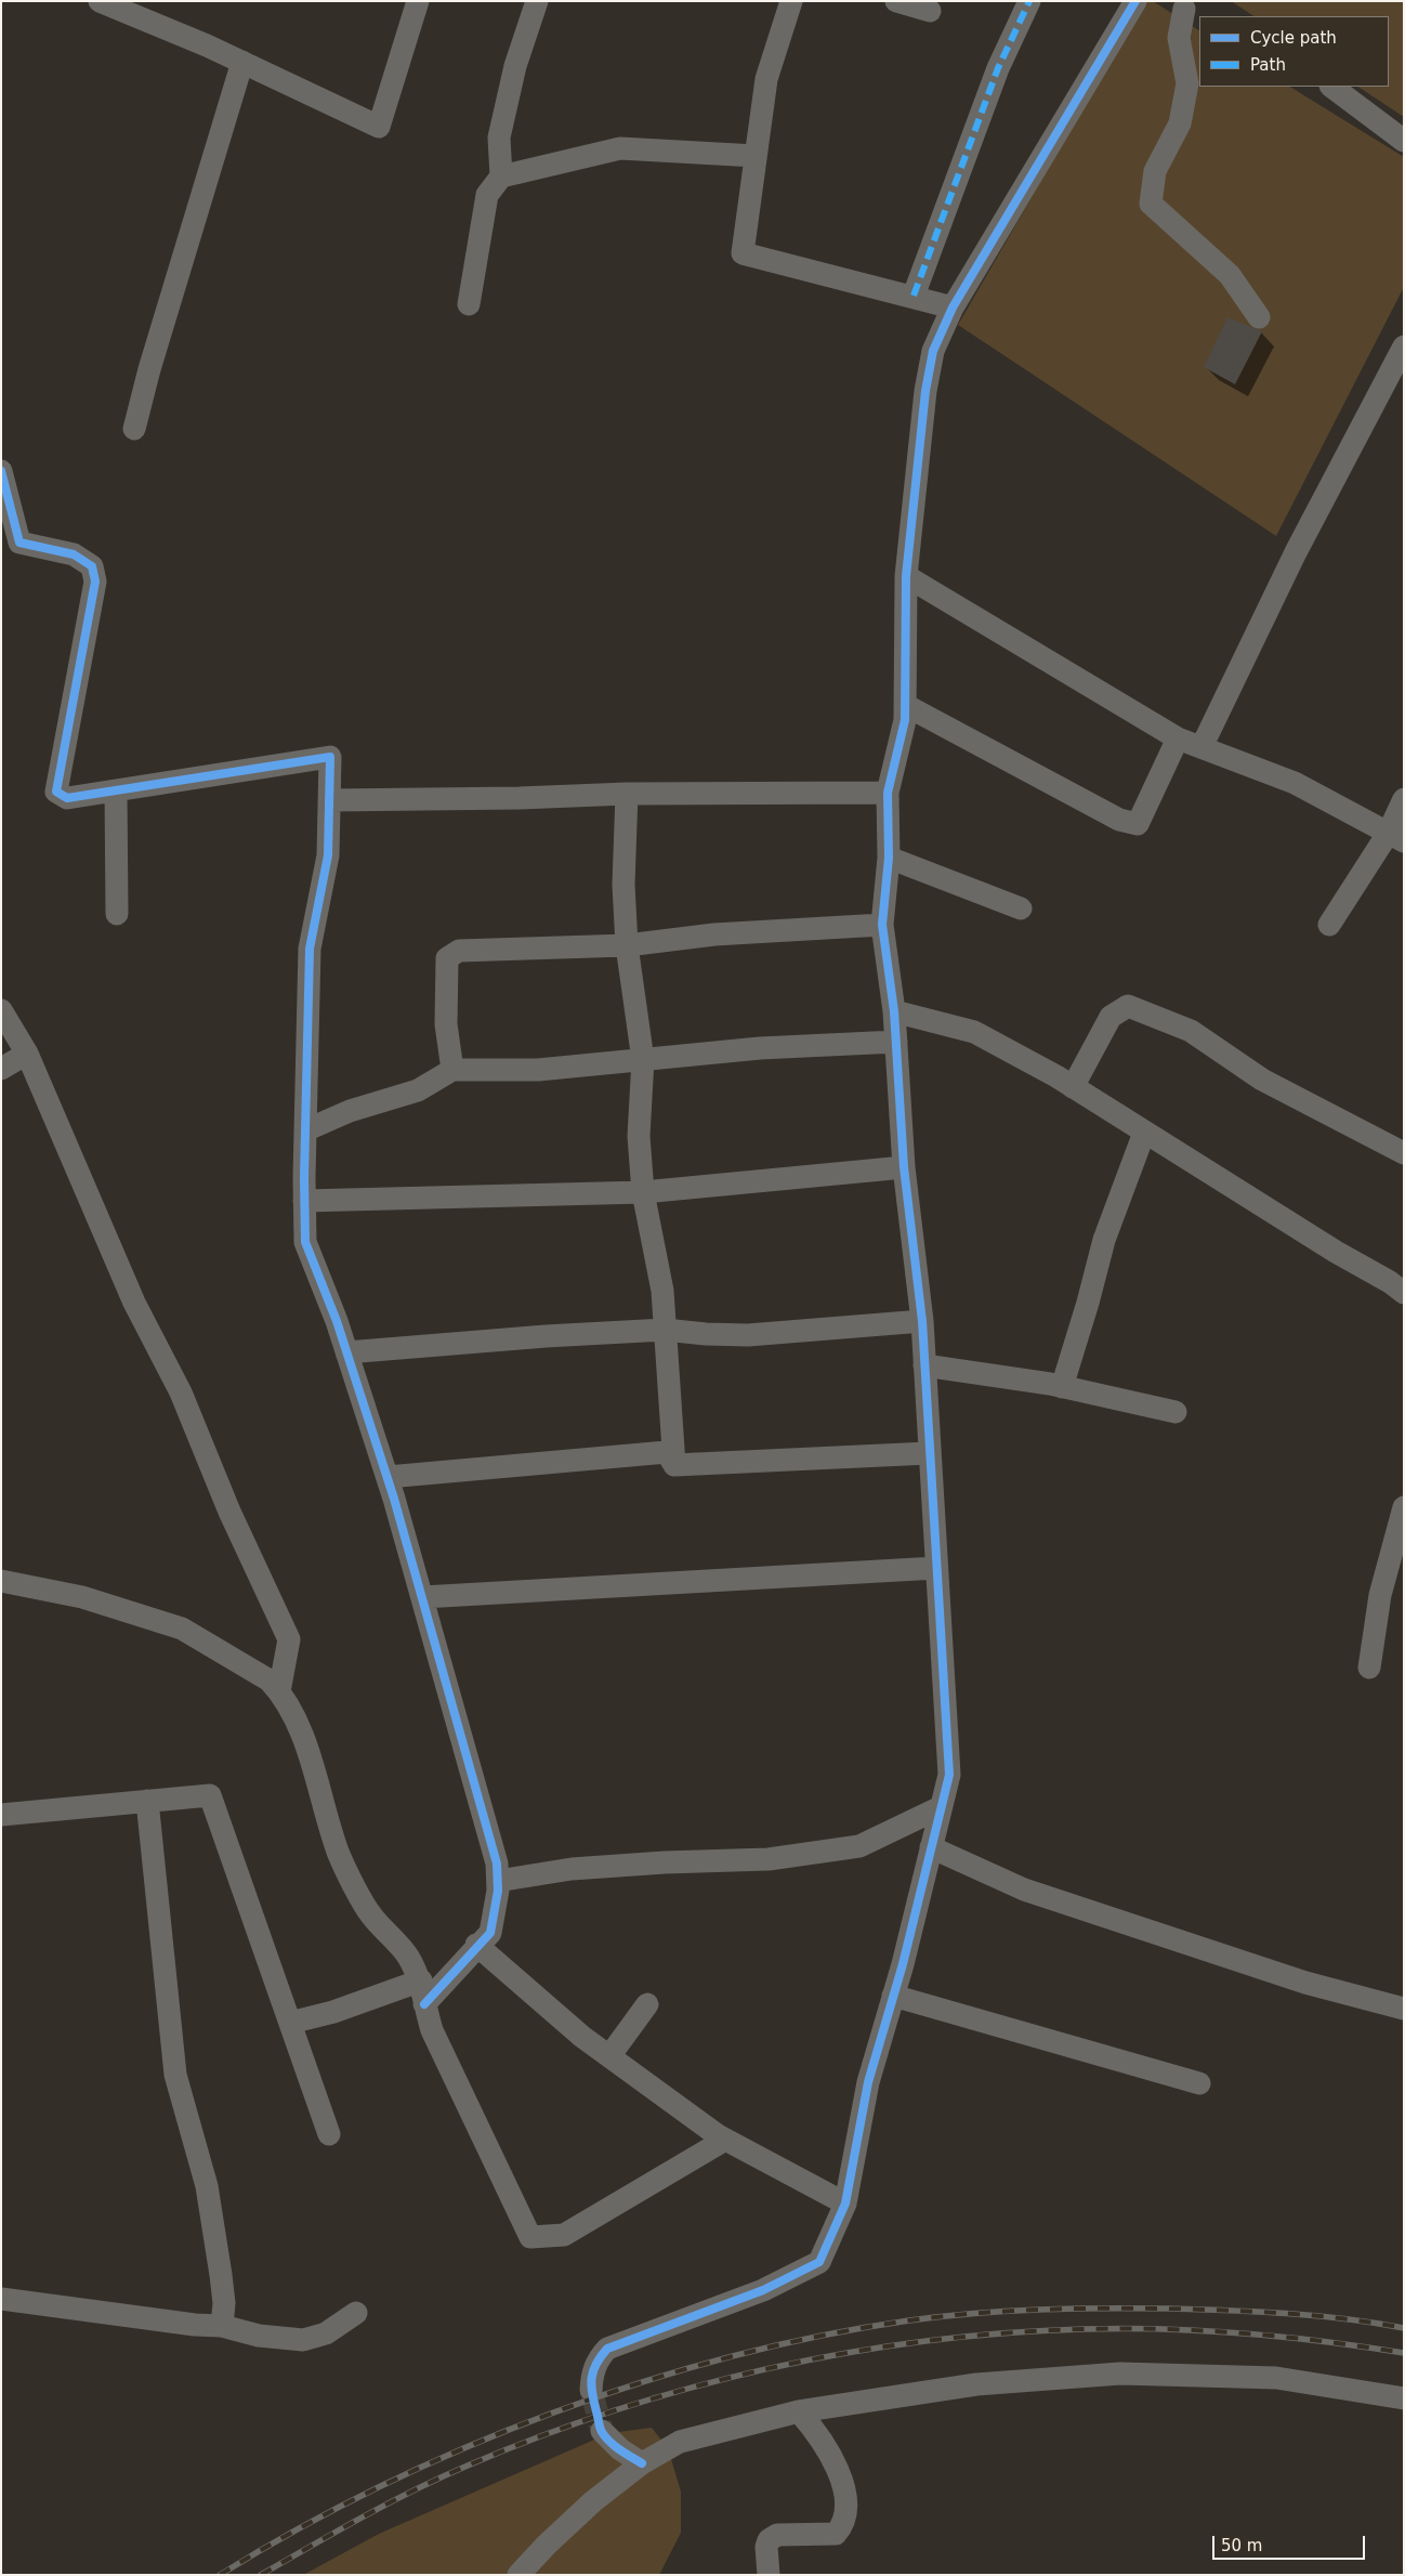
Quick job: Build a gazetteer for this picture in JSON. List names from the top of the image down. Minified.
{"legend":["Cycle path","Path"],"scale_bar":"50 m"}
